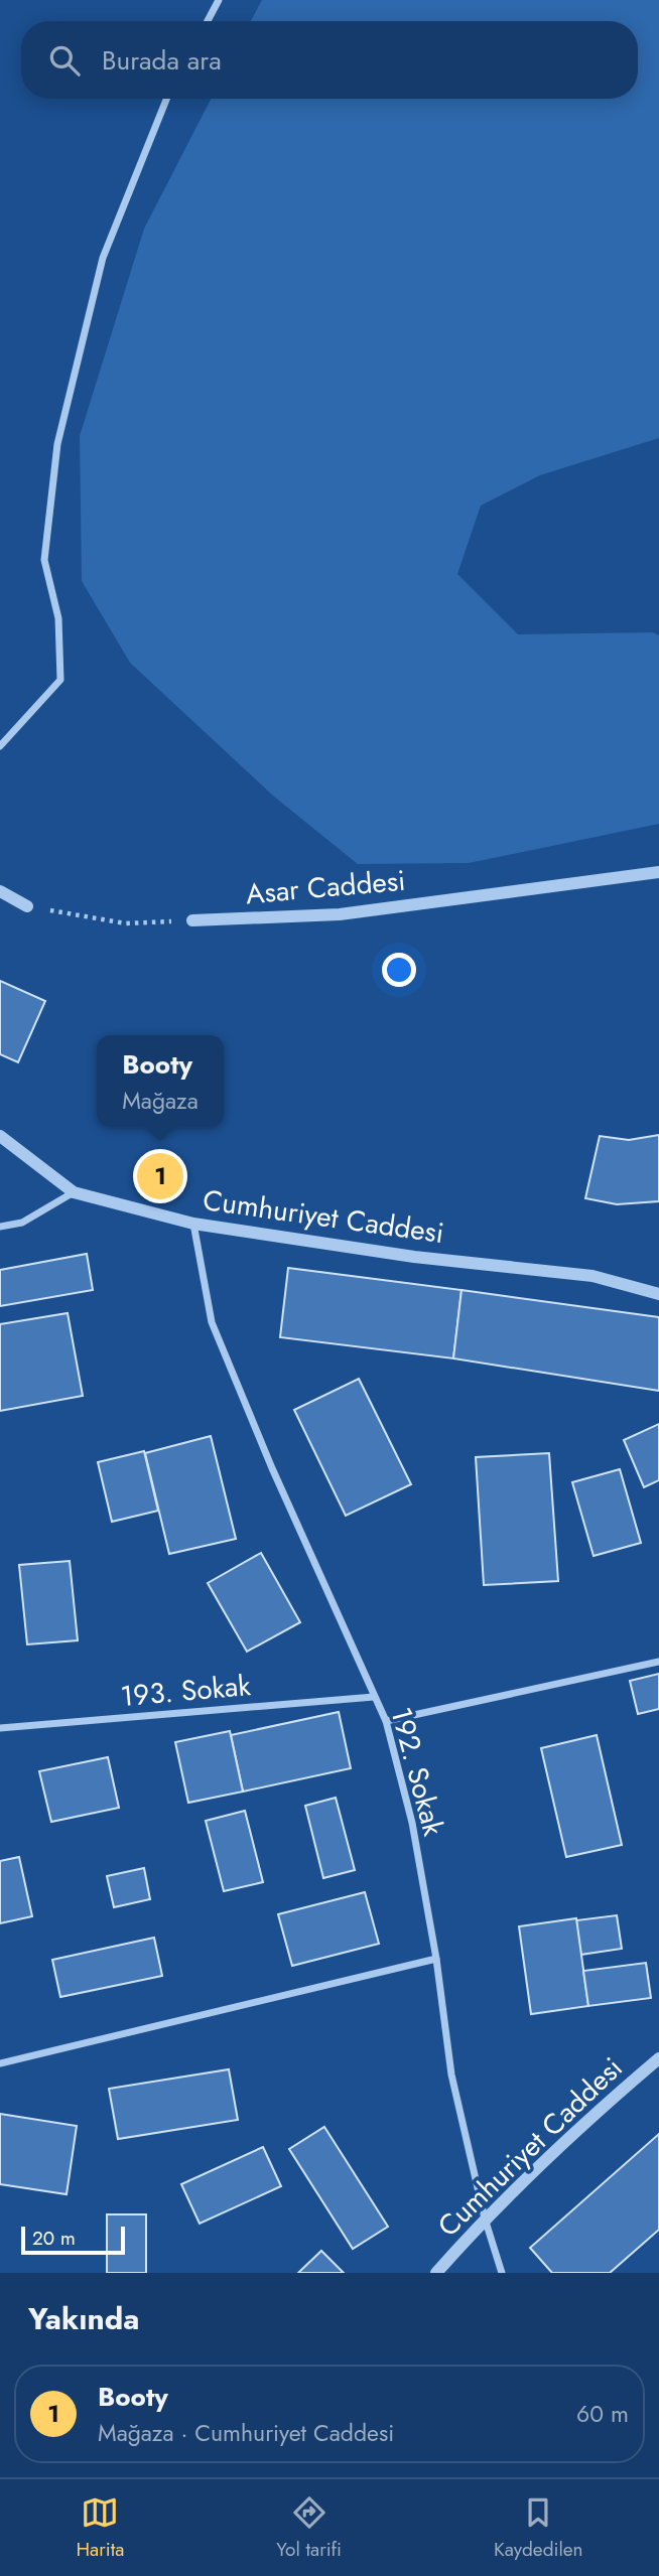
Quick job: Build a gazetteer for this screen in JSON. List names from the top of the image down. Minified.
{"streets":{"street":["Asar Caddesi","Cumhuriyet Caddesi","193. Sokak","192. Sokak"]},"crossings":[["Cumhuriyet Caddesi","192. Sokak"],["193. Sokak","192. Sokak"]],"scale_bar":"20 m","page":{"search":"Burada ara","popup":["Booty","Mağaza"],"pins":"1","scale":"20 m","heading":"Yakında","list":[{"mark":"1","name":"Booty","note":"Mağaza · Cumhuriyet Caddesi","value":"60 m"}],"nav":["Harita","Yol tarifi","Kaydedilen"]}}
